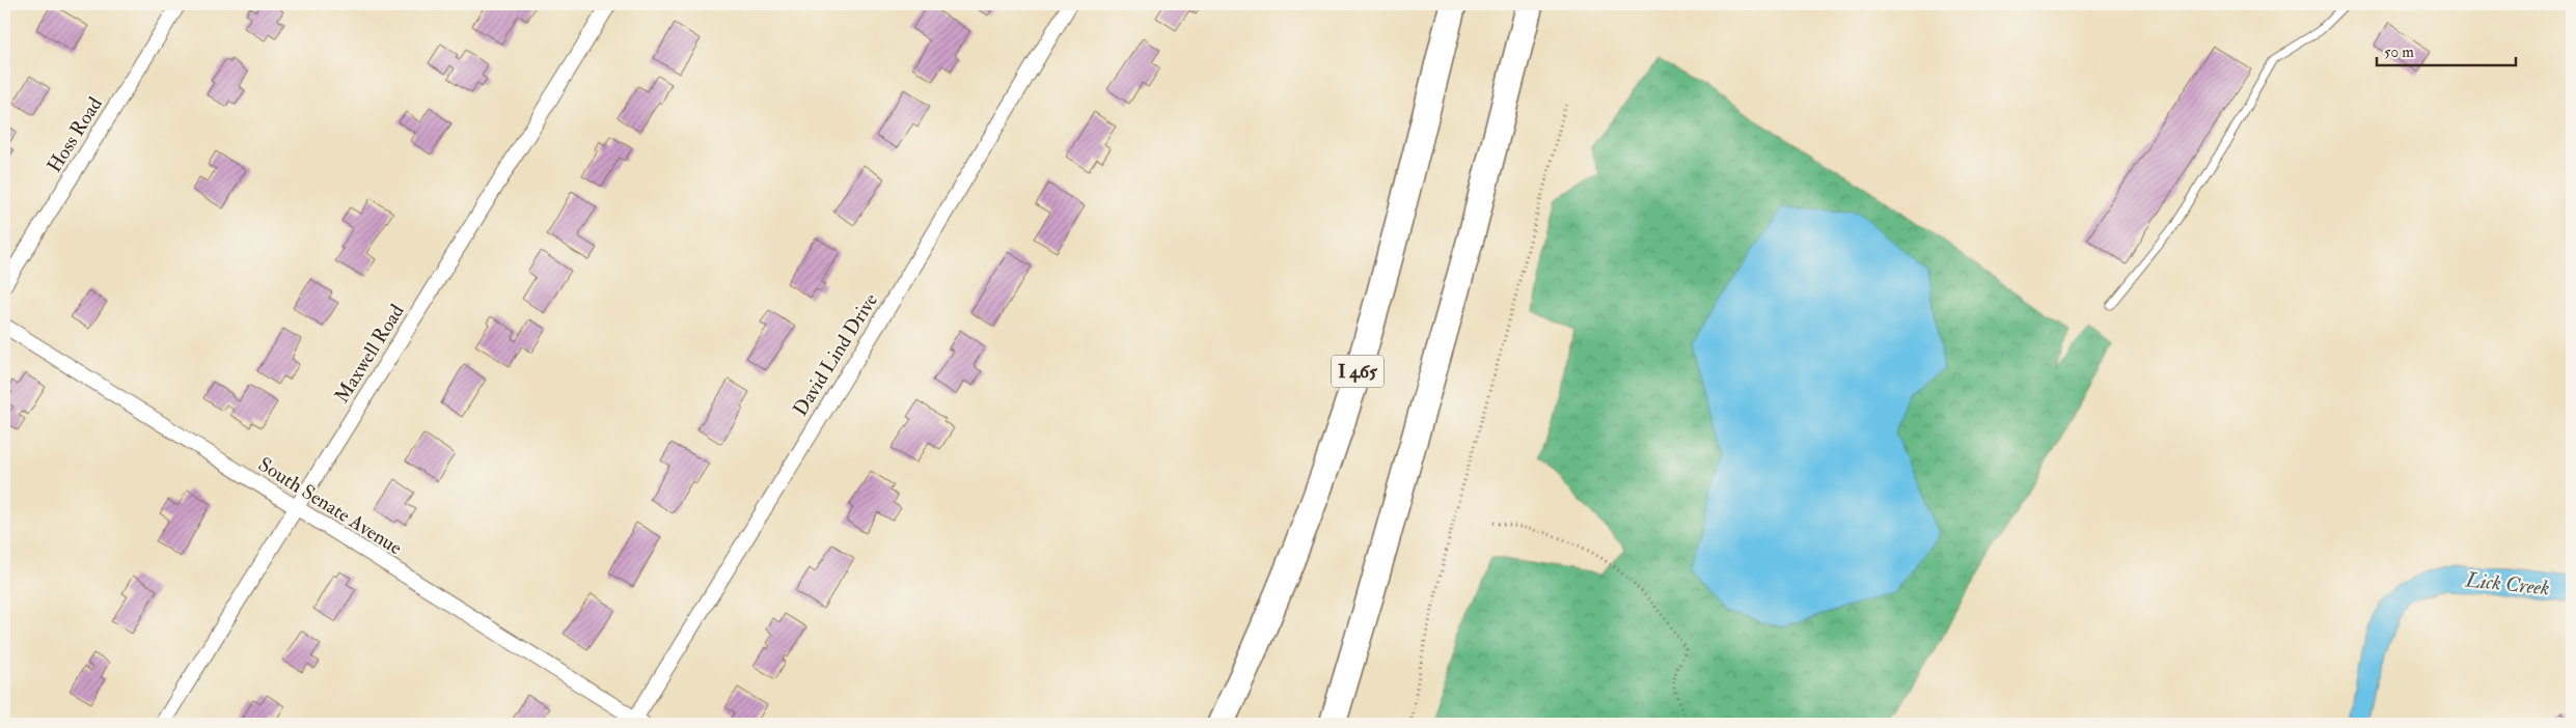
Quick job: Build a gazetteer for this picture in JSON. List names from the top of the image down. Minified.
{"streets":{"highway":["I 465"],"street":["Hoss Road","Maxwell Road","David Lind Drive","South Senate Avenue"]},"crossings":[["Maxwell Road","South Senate Avenue"],["David Lind Drive","South Senate Avenue"]],"water":["Lick Creek"],"scale_bar":"50 m"}
